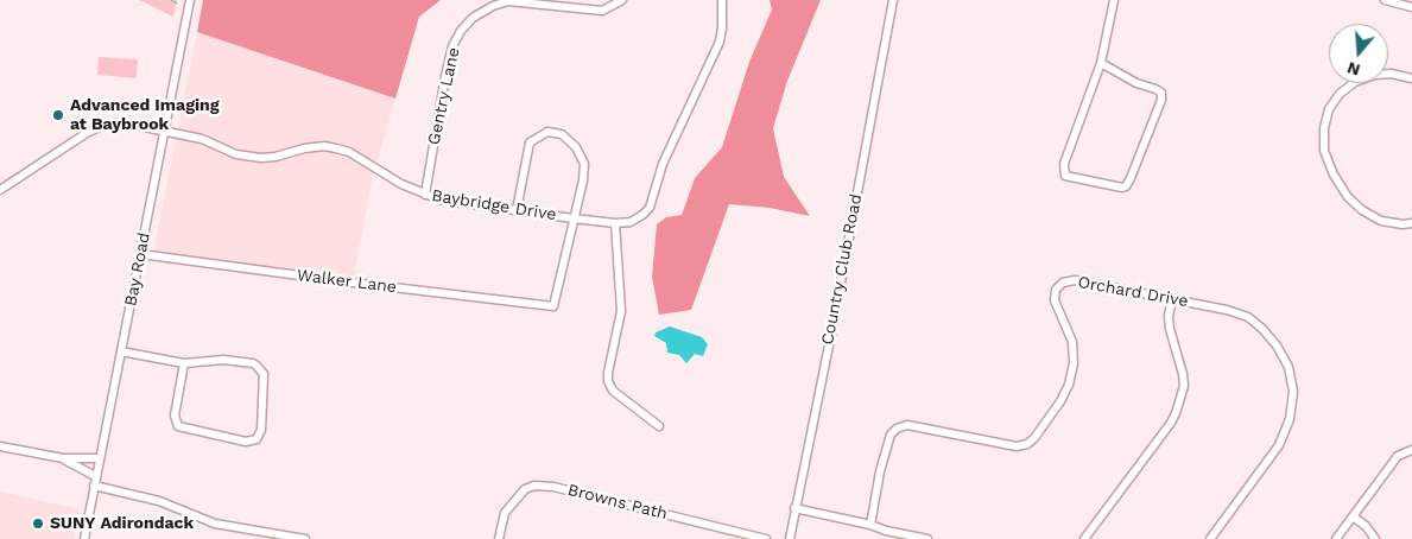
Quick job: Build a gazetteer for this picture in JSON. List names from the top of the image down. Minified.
{"streets":{"street":["Gentry Lane","Baybridge Drive","Bay Road","Country Club Road","Walker Lane","Orchard Drive","Browns Path"]},"crossings":[["Gentry Lane","Baybridge Drive"],["Baybridge Drive","Bay Road"],["Baybridge Drive","Walker Lane"],["Bay Road","Walker Lane"]],"places":["Advanced Imaging at Baybrook","SUNY Adirondack"],"north":"bottom"}
